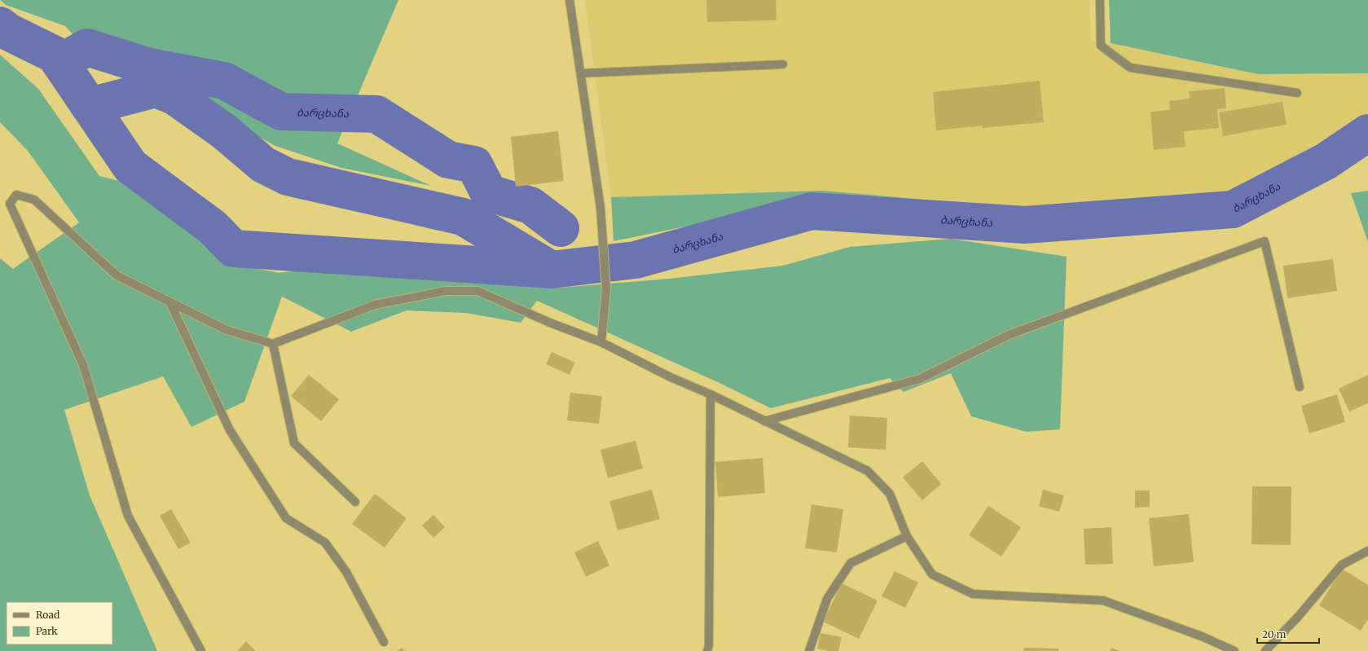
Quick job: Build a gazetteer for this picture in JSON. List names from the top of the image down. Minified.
{"water":["ბარცხანა"],"legend":["Road","Park"],"scale_bar":"20 m"}
